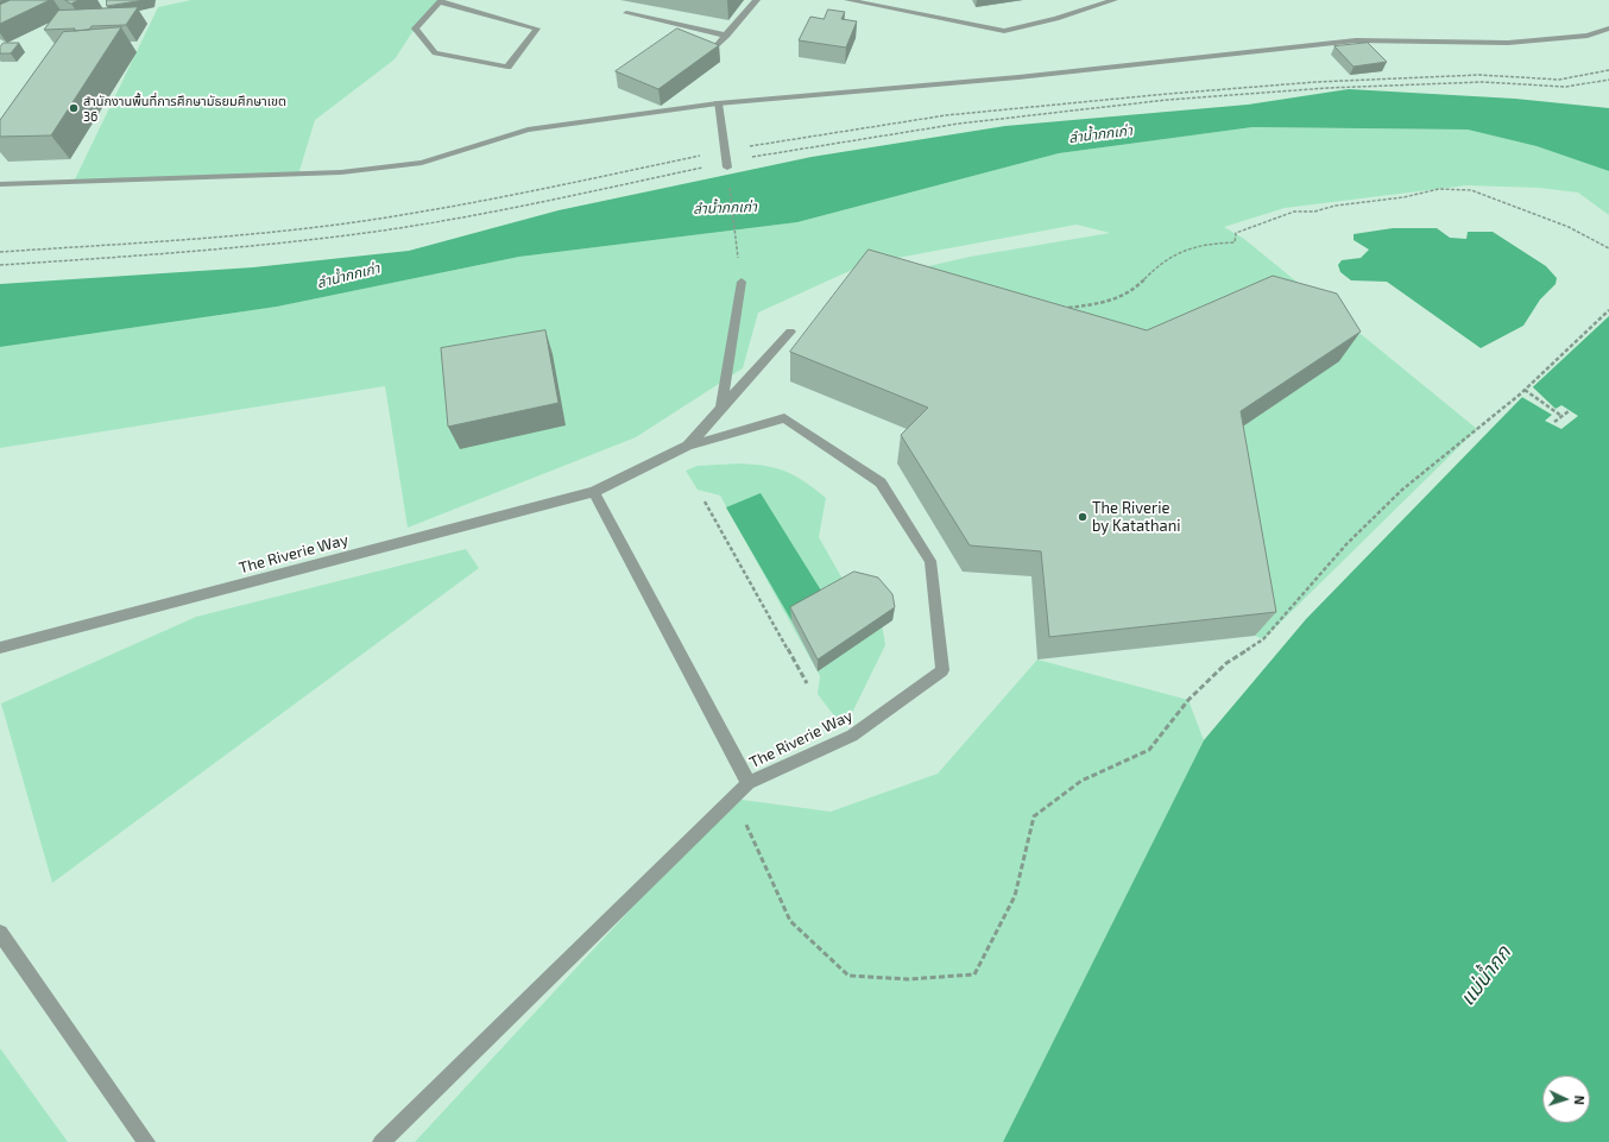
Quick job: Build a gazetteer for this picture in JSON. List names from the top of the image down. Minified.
{"streets":{"street":["The Riverie Way"]},"water":["ลำน้ำกกเก่า","แม่น้ำกก"],"places":["สำนักงานพื้นที่การศึกษามัธยมศึกษาเขต 36","The Riverie by Katathani"],"north":"right"}
